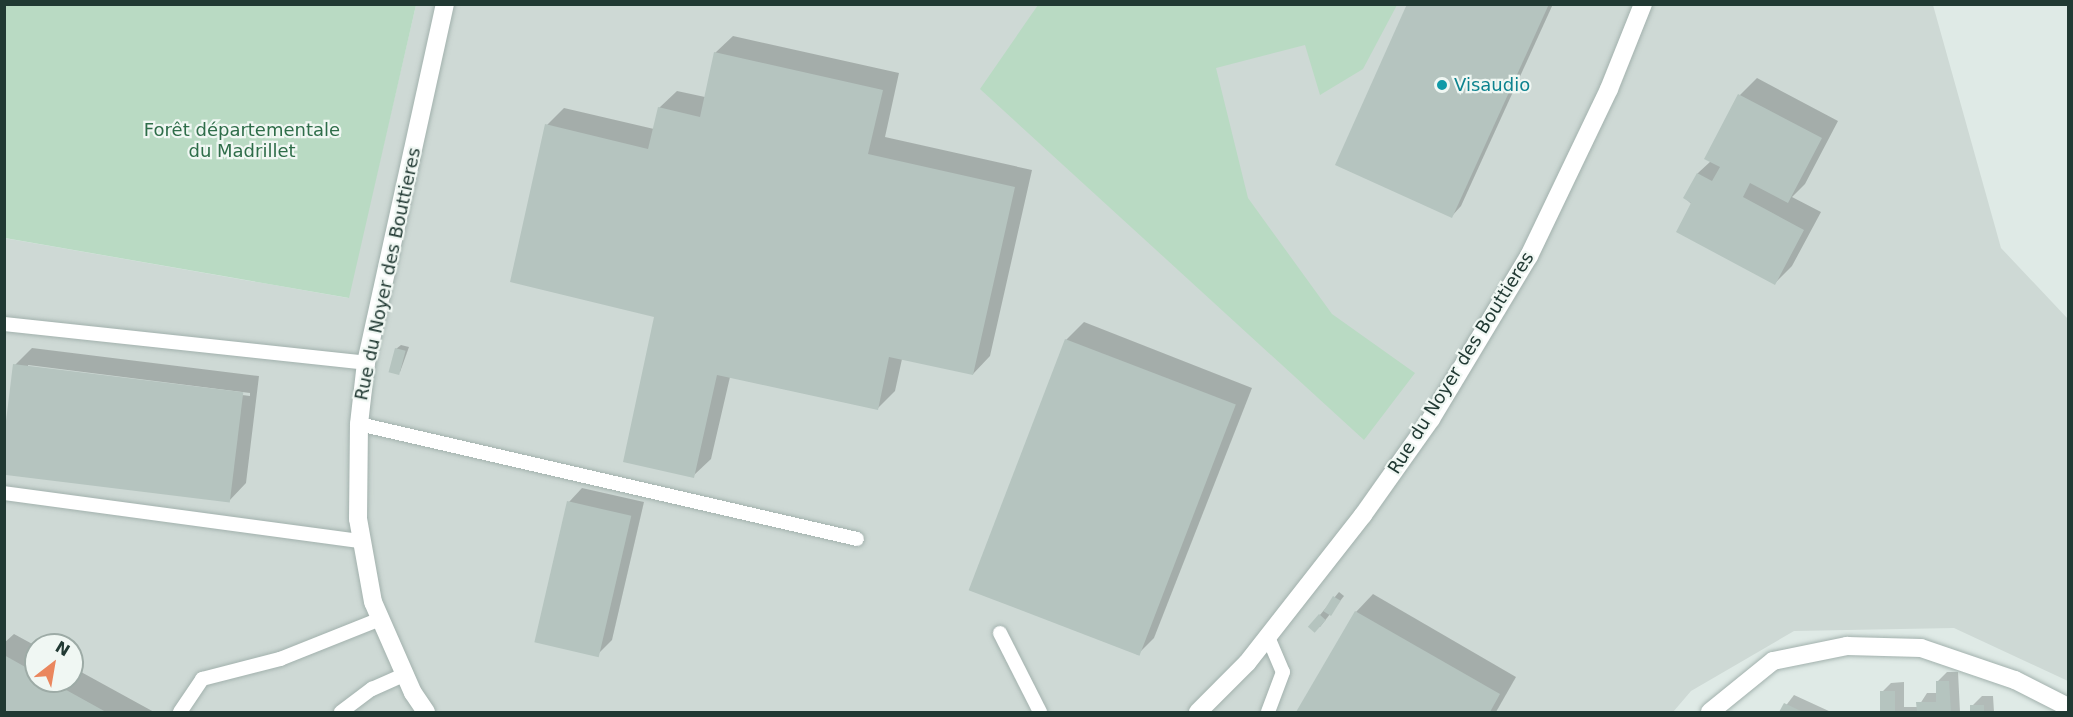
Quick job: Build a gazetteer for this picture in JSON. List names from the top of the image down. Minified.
{"streets":{"street":["Rue du Noyer des Bouttieres"]},"parks":["Forêt départementale du Madrillet"],"places":["Visaudio"],"north":"top right"}
